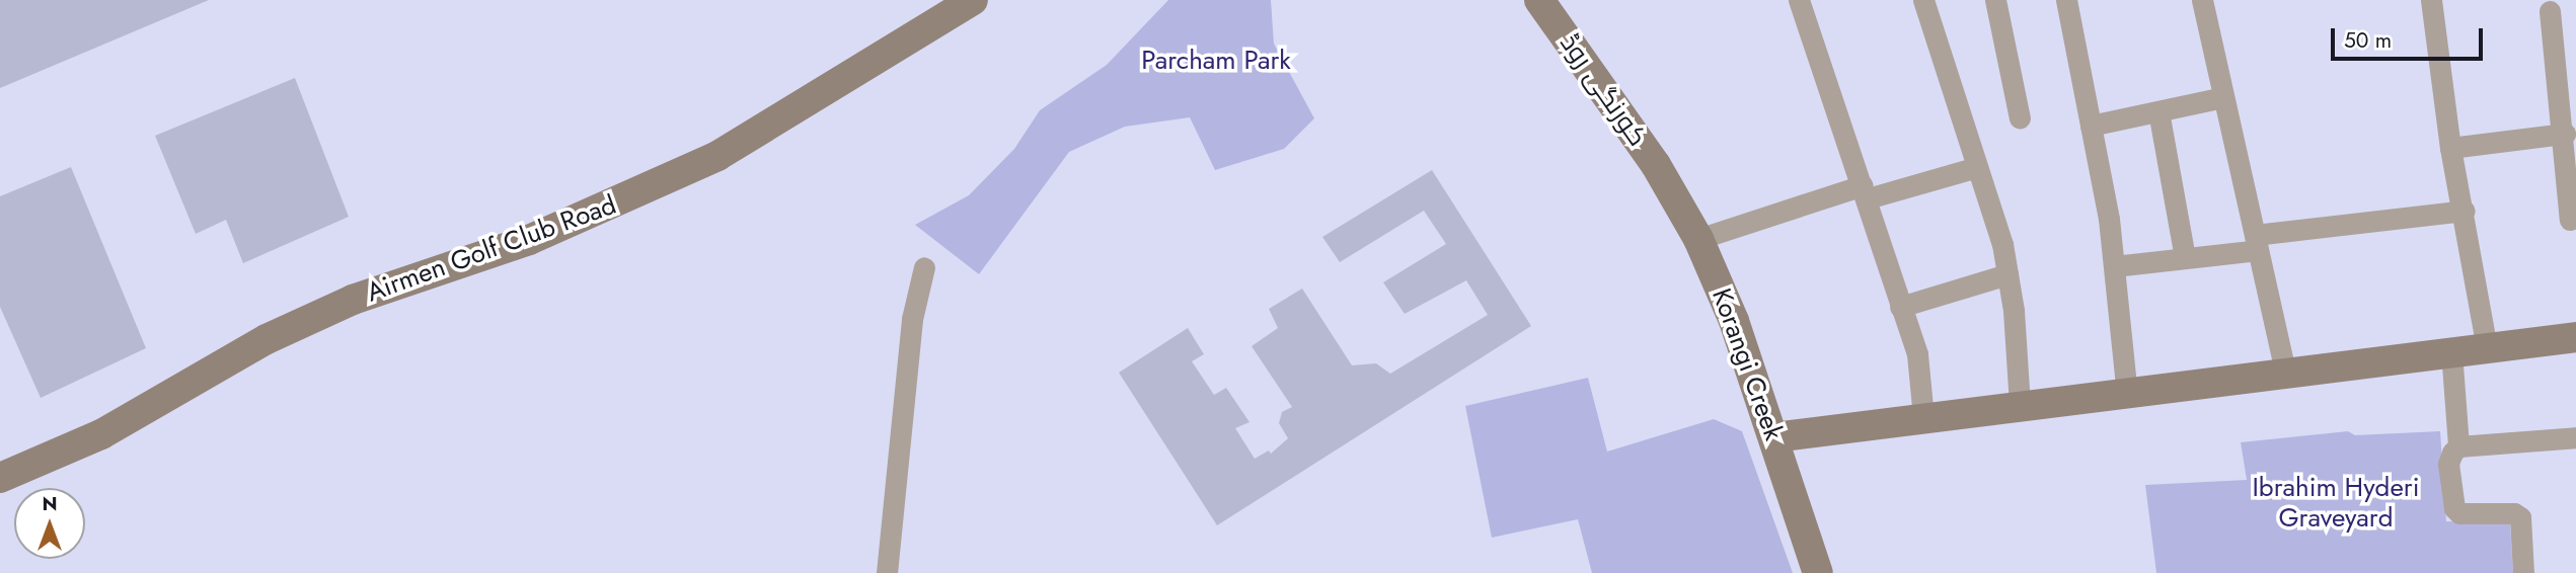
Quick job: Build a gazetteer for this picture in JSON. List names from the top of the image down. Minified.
{"streets":{"street":["کورنگی روڈ","Airmen Golf Club Road","Korangi Creek"]},"crossings":[["کورنگی روڈ","Korangi Creek"]],"parks":["Parcham Park","Ibrahim Hyderi Graveyard"],"scale_bar":"50 m","north":"top"}
